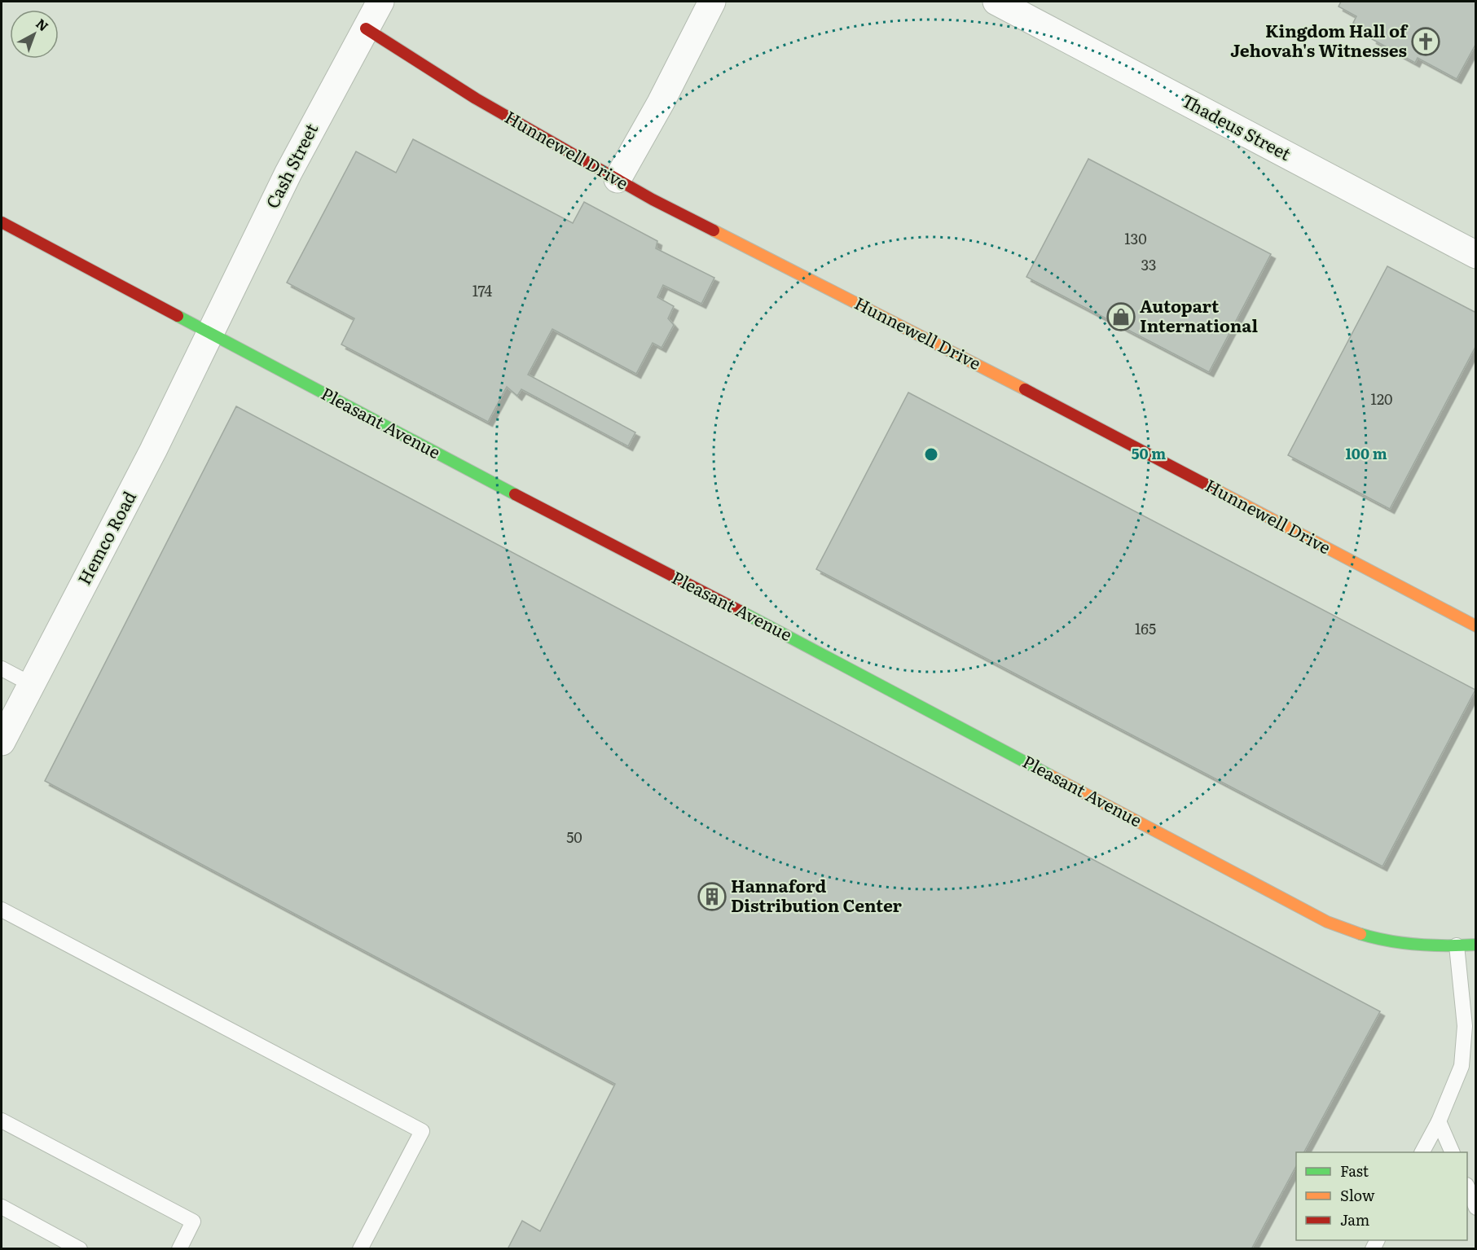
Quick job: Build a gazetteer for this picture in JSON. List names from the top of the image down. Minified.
{"streets":{"street":["Thadeus Street","Hunnewell Drive","Cash Street","Pleasant Avenue","Hemco Road"]},"crossings":[["Hunnewell Drive","Cash Street"],["Cash Street","Pleasant Avenue"],["Cash Street","Hemco Road"],["Pleasant Avenue","Hemco Road"]],"places":{"church":["Kingdom Hall of Jehovah's Witnesses"],"shop":["Autopart International"],"building":["Hannaford Distribution Center"]},"house_numbers":["130","33","174","120","165","50"],"legend":["Fast","Slow","Jam"],"north":"top right","rings":["50 m","100 m"]}
